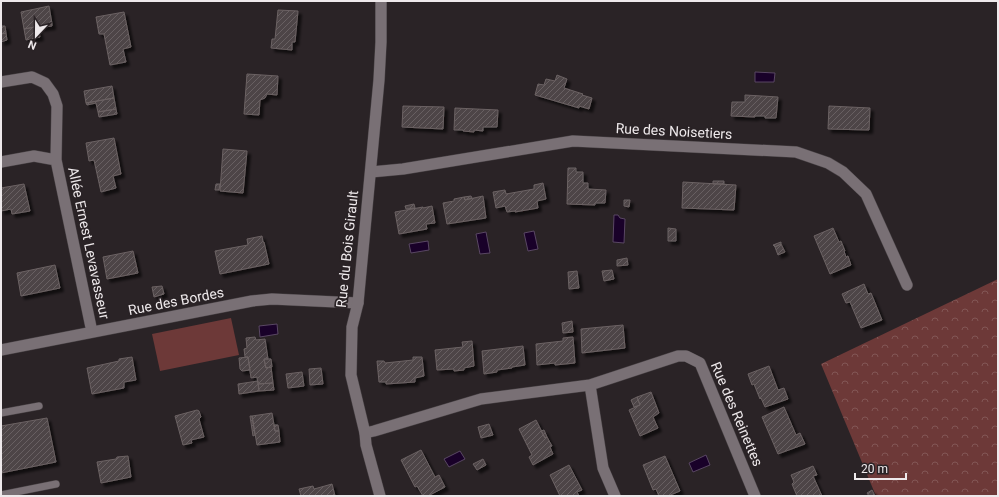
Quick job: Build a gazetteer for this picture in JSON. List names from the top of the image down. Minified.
{"streets":{"street":["Rue des Noisetiers","Allée Ernest Levavasseur","Rue du Bois Girault","Rue des Bordes","Rue des Reinettes"]},"crossings":[["Rue des Noisetiers","Rue du Bois Girault"],["Allée Ernest Levavasseur","Rue des Bordes"],["Rue du Bois Girault","Rue des Bordes"],["Rue du Bois Girault","Rue des Reinettes"]],"scale_bar":"20 m","north":"bottom"}
